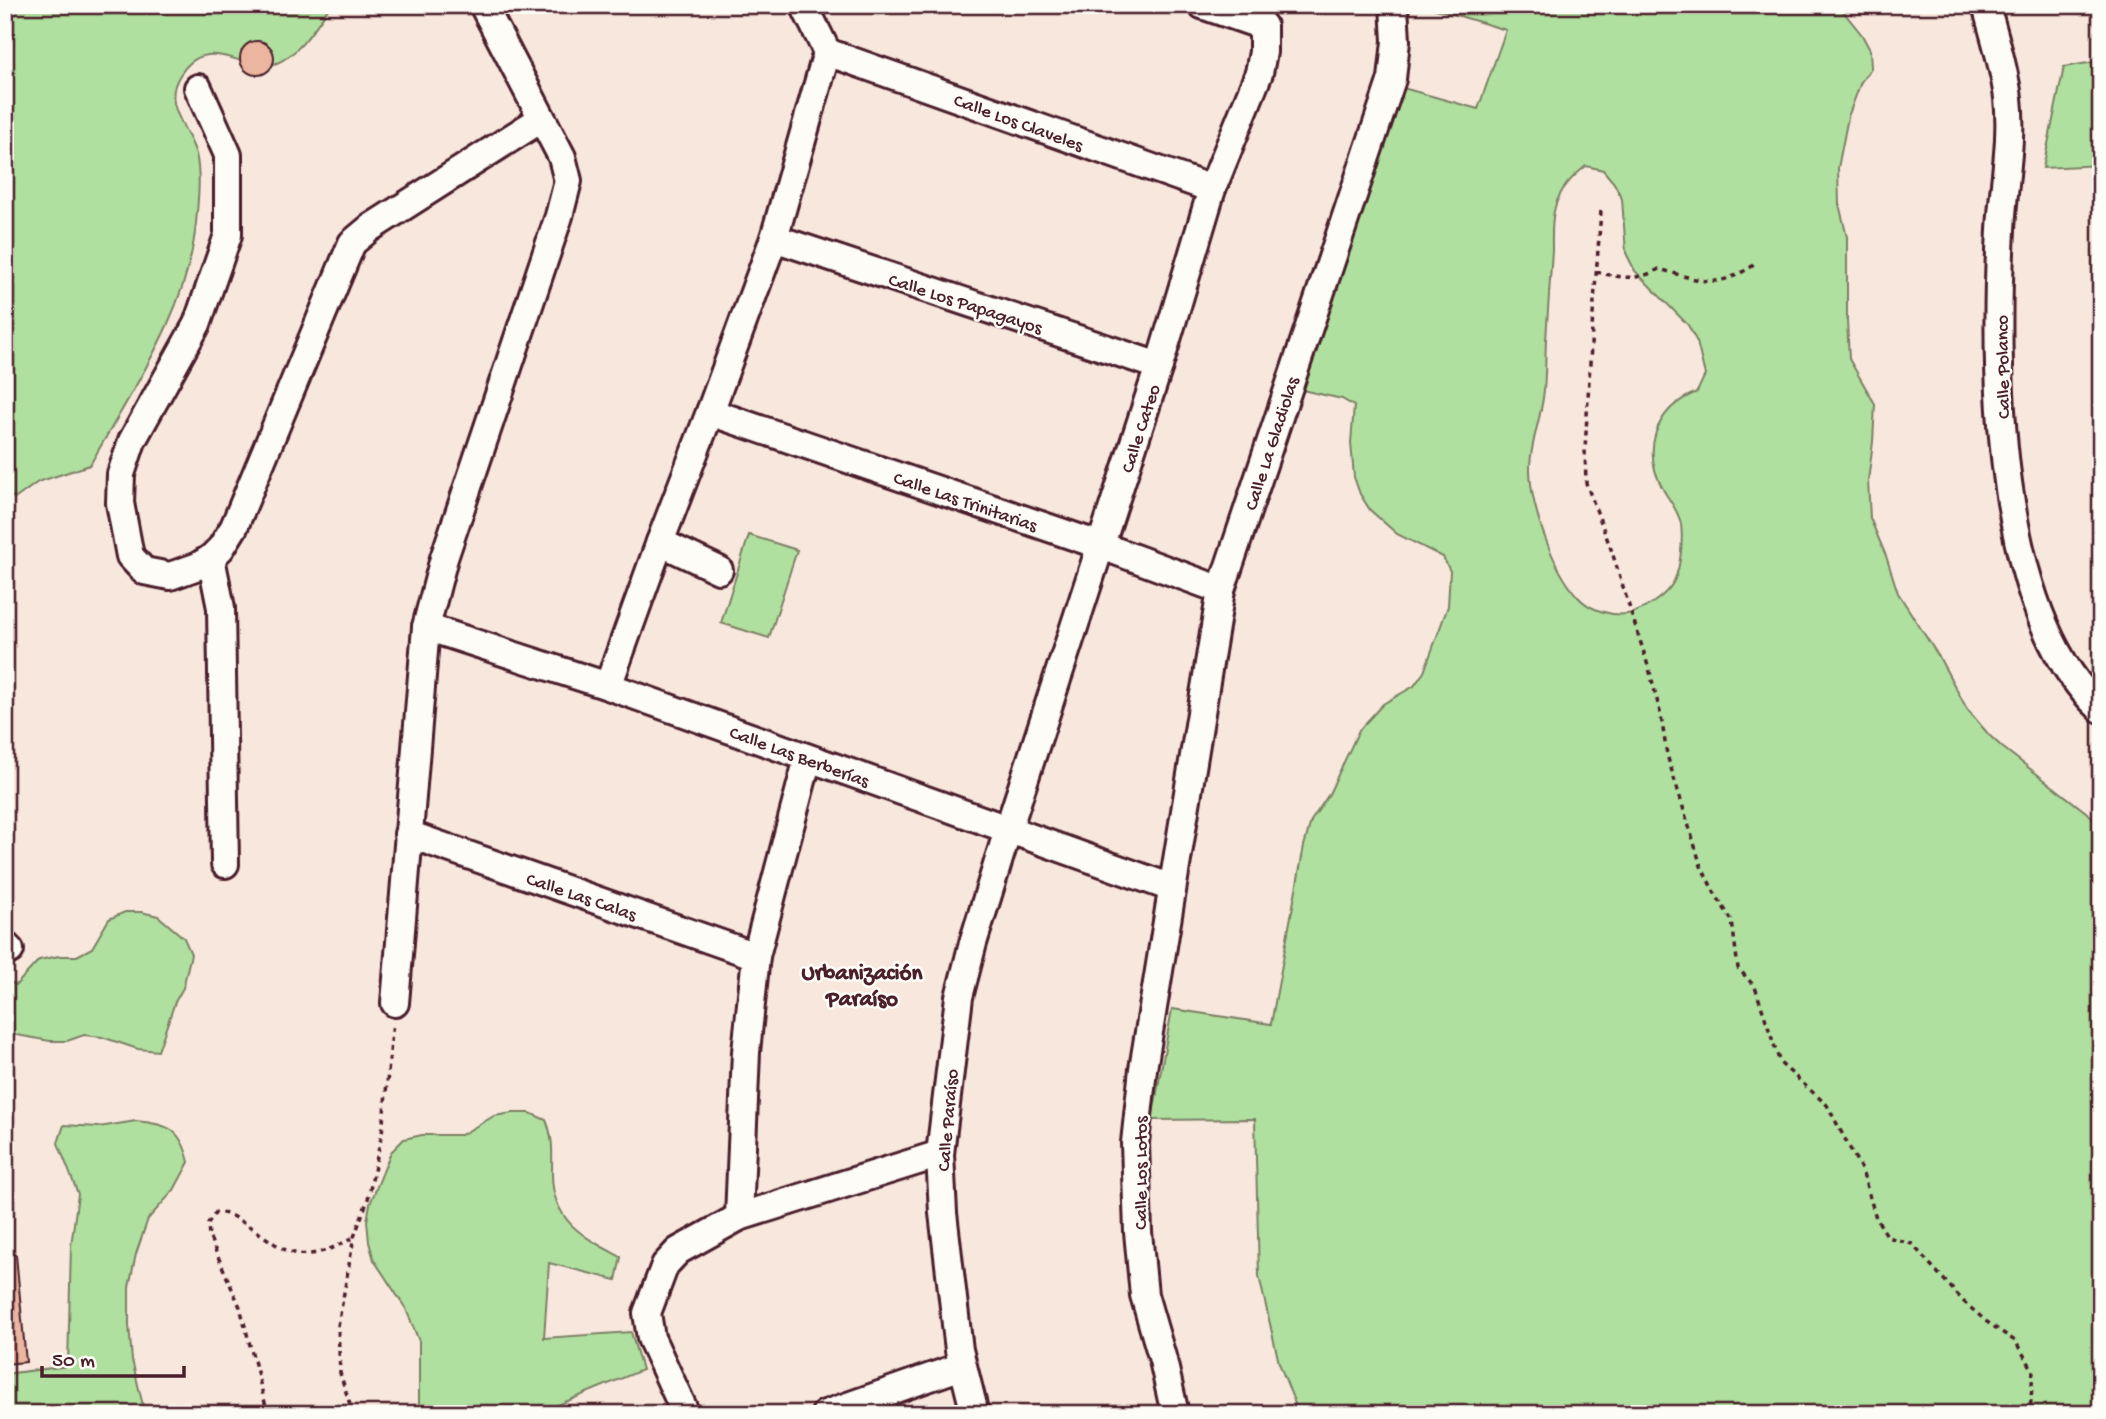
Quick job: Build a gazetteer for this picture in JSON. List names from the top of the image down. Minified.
{"streets":{"street":["Calle Los Claveles","Calle Los Papagayos","Calle Polanco","Calle Cateo","Calle La Gladiolas","Calle Las Trinitarias","Calle Las Berberías","Calle Las Calas","Calle Paraíso","Calle Los Lotos"]},"crossings":[["Calle Los Claveles","Calle Cateo"],["Calle Los Papagayos","Calle Cateo"],["Calle Cateo","Calle Las Trinitarias"],["Calle Cateo","Calle Las Berberías"],["Calle Cateo","Calle Paraíso"],["Calle La Gladiolas","Calle Las Trinitarias"],["Calle La Gladiolas","Calle Las Berberías"],["Calle La Gladiolas","Calle Los Lotos"],["Calle Las Berberías","Calle Paraíso"],["Calle Las Berberías","Calle Los Lotos"]],"districts":["Urbanización Paraíso"],"scale_bar":"50 m"}
